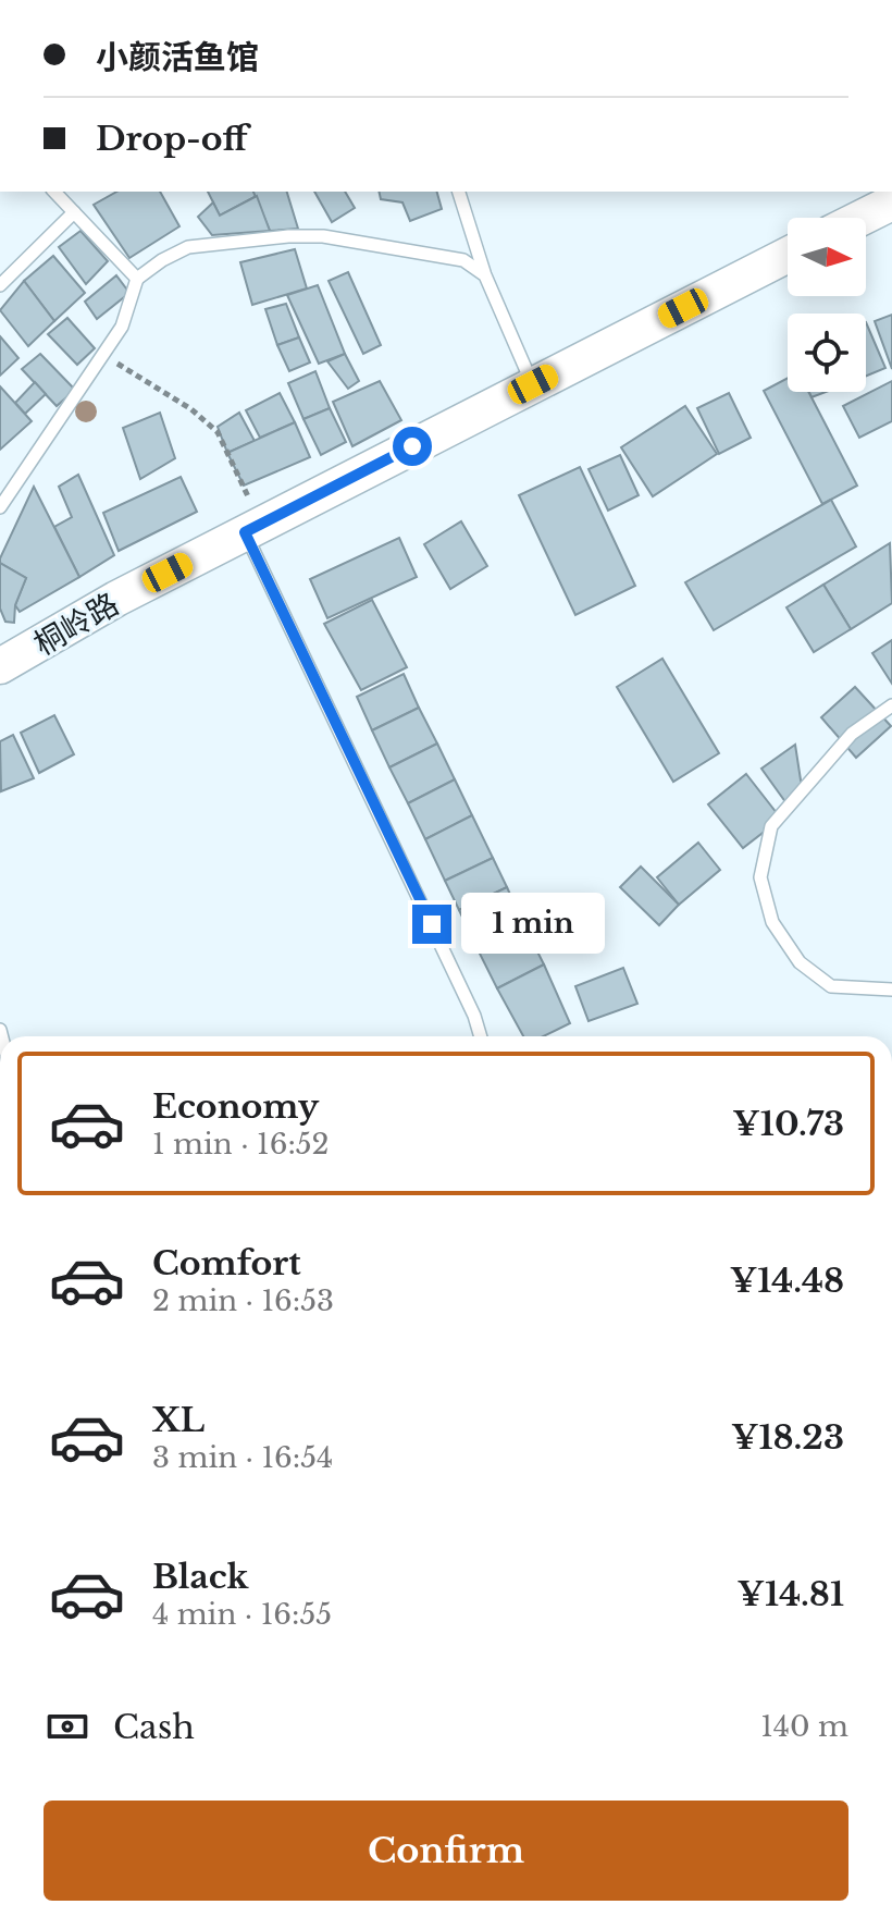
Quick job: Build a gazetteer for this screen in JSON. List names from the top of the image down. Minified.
{"streets":{"main road":["桐岭路"]},"north":"right","page":{"banner":["小颜活鱼馆","Drop-off"],"bubble":"1 min","list":[{"name":"Economy","note":"1 min · 16:52","value":"¥10.73"},{"name":"Comfort","note":"2 min · 16:53","value":"¥14.48"},{"name":"XL","note":"3 min · 16:54","value":"¥18.23"},{"name":"Black","note":"4 min · 16:55","value":"¥14.81"}],"pay":["Cash","140 m"],"buttons":"Confirm"}}
